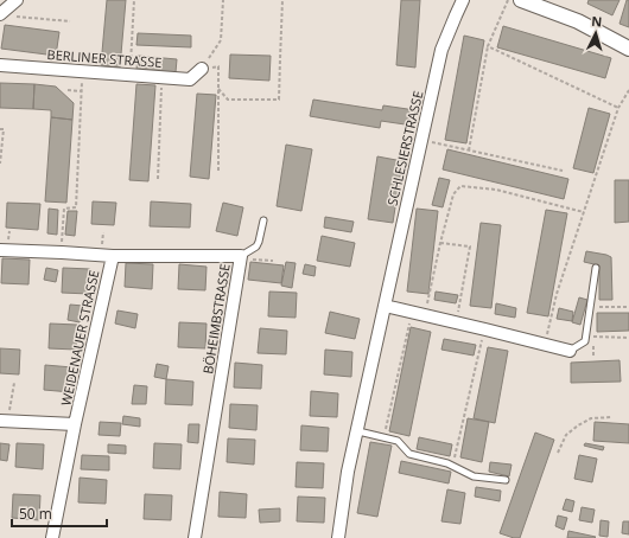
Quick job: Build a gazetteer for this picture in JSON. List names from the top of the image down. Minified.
{"streets":{"street":["BERLINER STRASSE","SCHLESIERSTRASSE","BÖHEIMBSTRASSE","WEIDENAUER STRASSE"]},"crossings":[["BÖHEIMBSTRASSE","WEIDENAUER STRASSE"]],"scale_bar":"50 m","north":"top"}
